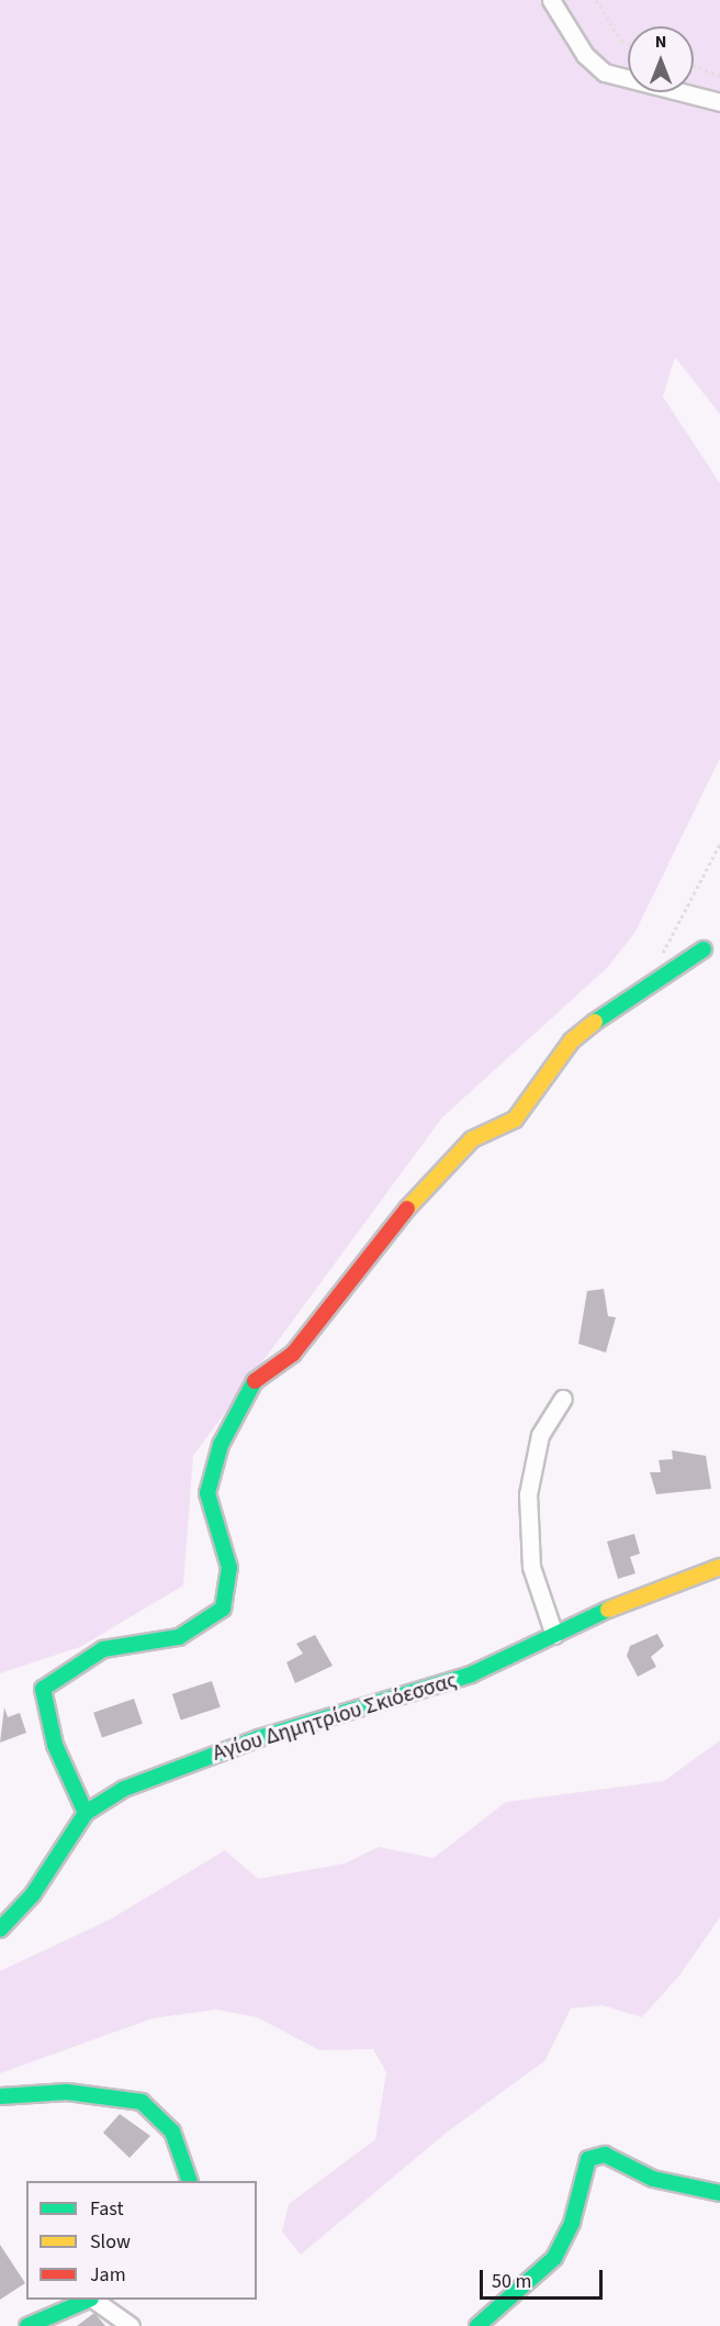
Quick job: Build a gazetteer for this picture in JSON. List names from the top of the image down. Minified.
{"streets":{"street":["Αγίου Δημητρίου Σκιόεσσας"]},"legend":["Fast","Slow","Jam"],"scale_bar":"50 m","north":"top"}
